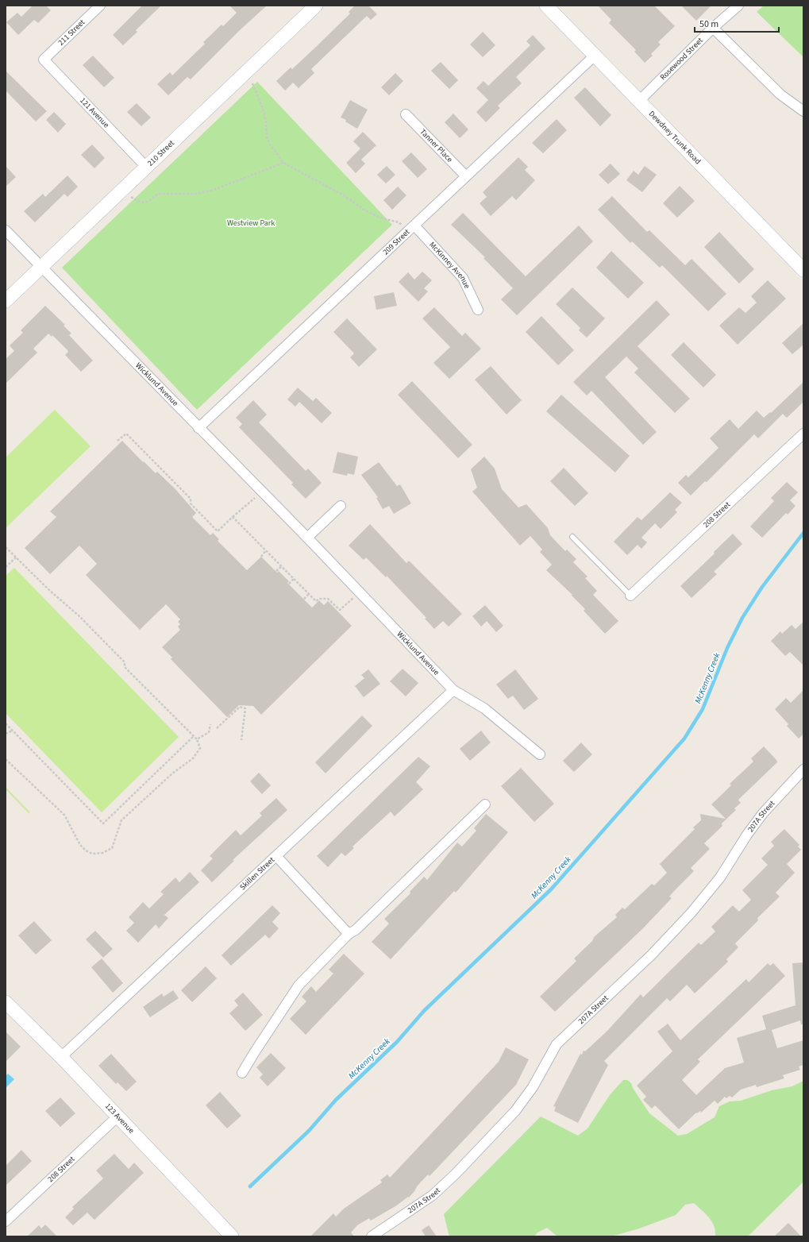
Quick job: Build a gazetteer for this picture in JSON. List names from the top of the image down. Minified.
{"streets":{"street":["211 Street","Rosewood Street","121 Avenue","Dewdney Trunk Road","Tanner Place","210 Street","209 Street","McKinney Avenue","Wicklund Avenue","208 Street","207A Street","Skillen Street","123 Avenue"]},"crossings":[["211 Street","121 Avenue"],["Rosewood Street","Dewdney Trunk Road"],["121 Avenue","210 Street"],["Dewdney Trunk Road","209 Street"],["Tanner Place","209 Street"],["210 Street","Wicklund Avenue"],["209 Street","McKinney Avenue"],["209 Street","Wicklund Avenue"],["Wicklund Avenue","Skillen Street"],["208 Street","123 Avenue"],["Skillen Street","123 Avenue"]],"water":["McKenny Creek"],"parks":["Westview Park"],"scale_bar":"50 m"}
